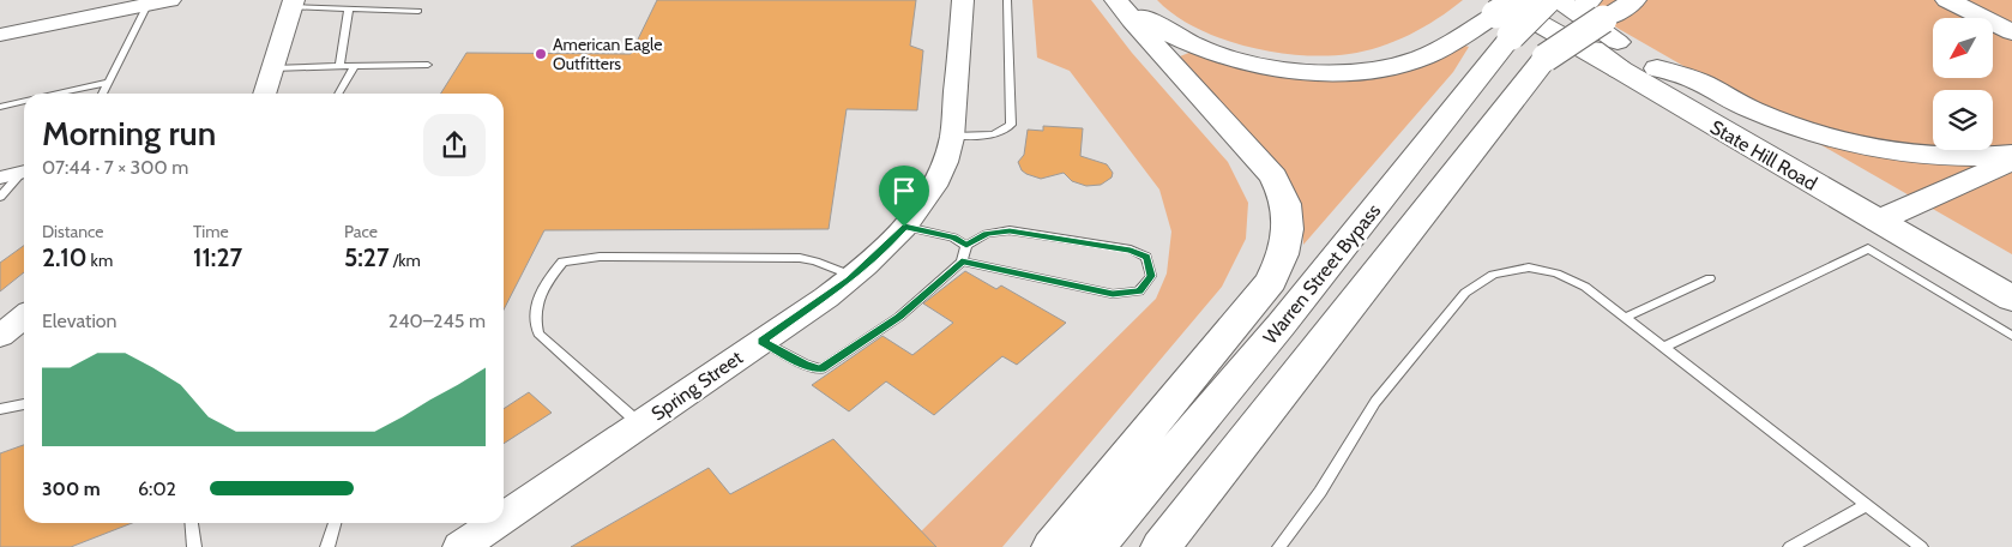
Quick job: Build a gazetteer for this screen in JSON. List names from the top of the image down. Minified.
{"streets":{"main road":["State Hill Road","Warren Street Bypass"],"street":["Spring Street"]},"places":["American Eagle Outfitters"],"north":"bottom left","page":{"heading":["Morning run","07:44 · 7 × 300 m"],"stats":[["Distance","2.10 km"],["Time","11:27"],["Pace","5:27 /km"]],"chart":["Elevation","240–245 m"],"list":[{"name":"300 m","note":"6:02"}]}}
